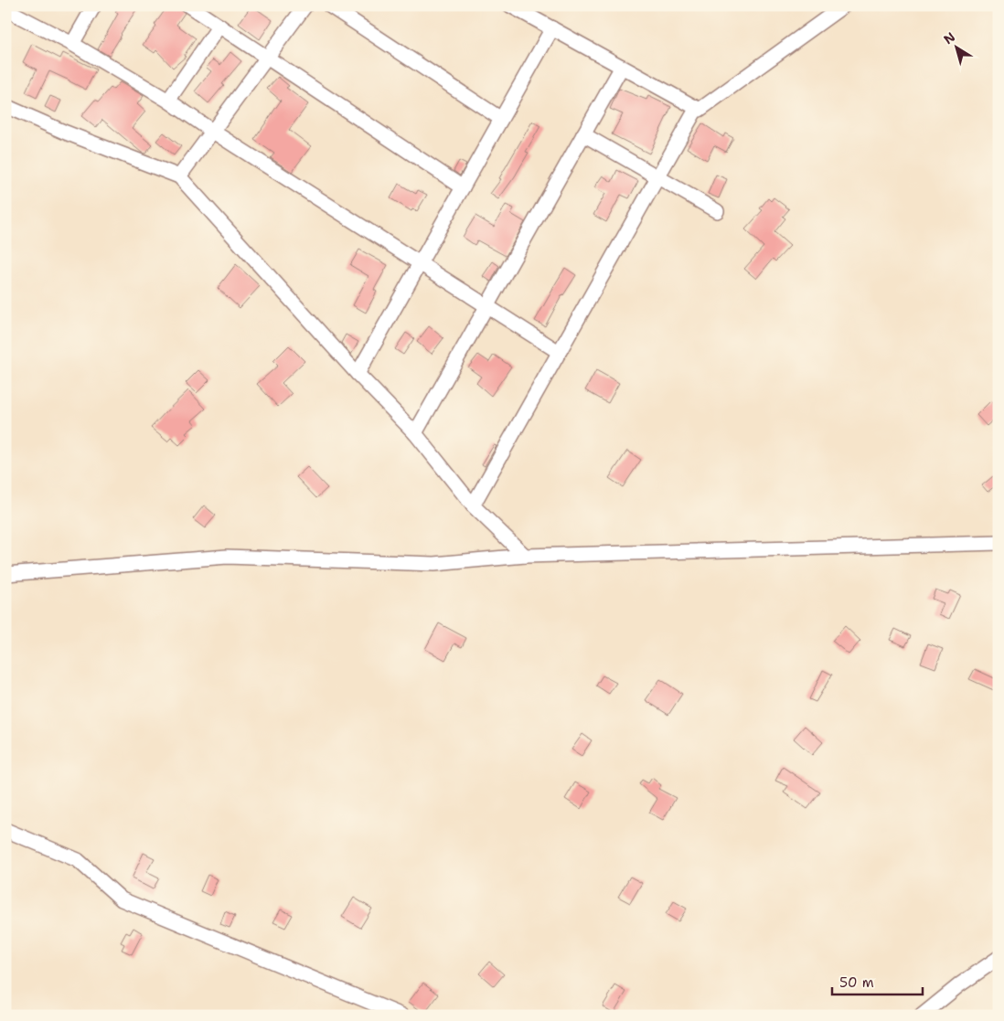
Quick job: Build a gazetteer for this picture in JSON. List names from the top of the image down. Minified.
{"scale_bar":"50 m","north":"top left"}
